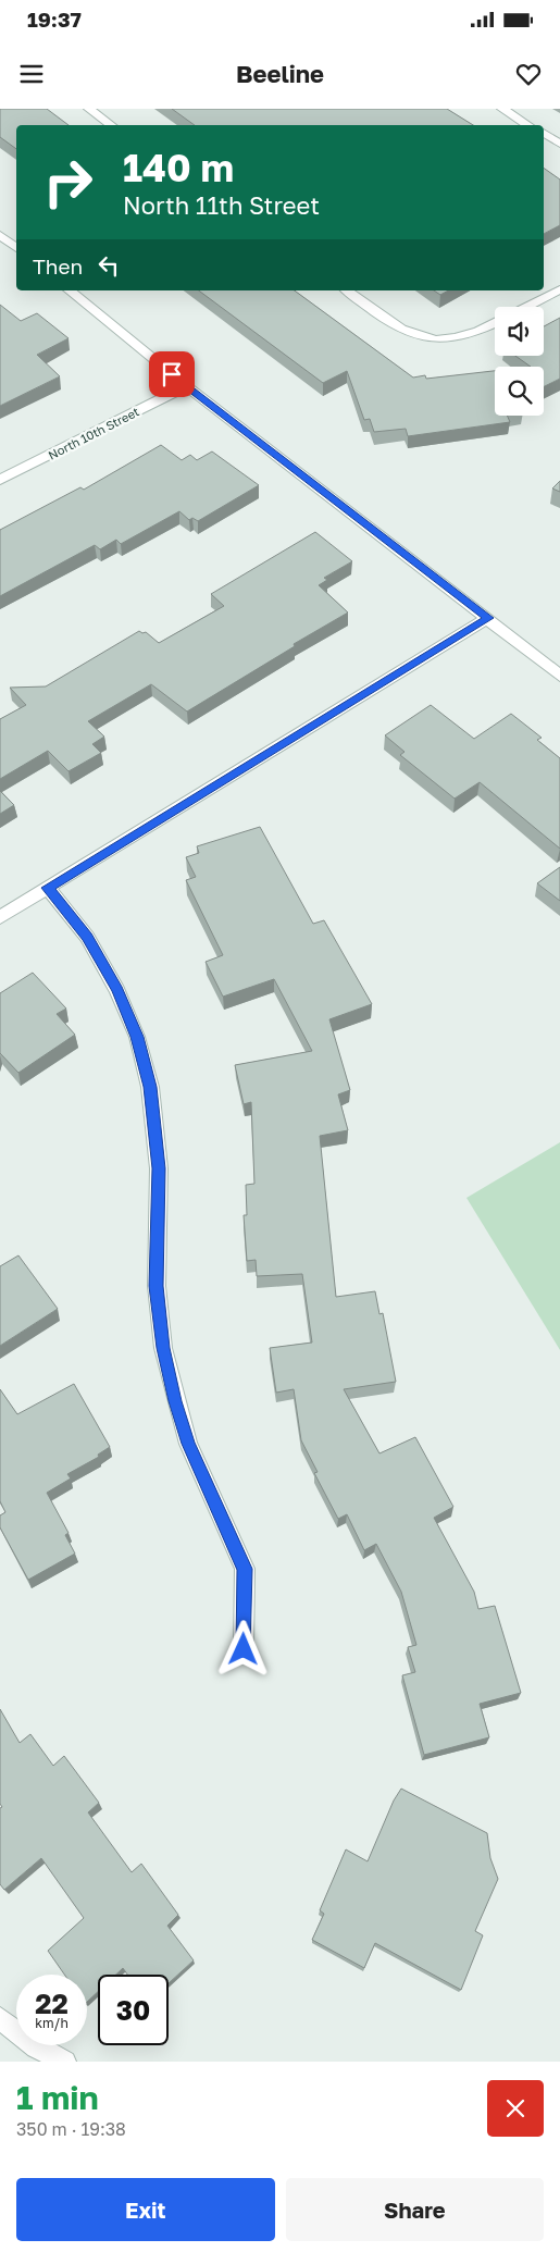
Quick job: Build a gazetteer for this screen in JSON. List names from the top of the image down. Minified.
{"streets":{"street":["North 10th Street"]},"page":{"status":"19:37","header":"Beeline","turn":["140 m","North 11th Street"],"then":"Then","speed":"22 km/h","limit":"30","heading":["1 min","350 m · 19:38"],"buttons":["Exit","Share"]}}
